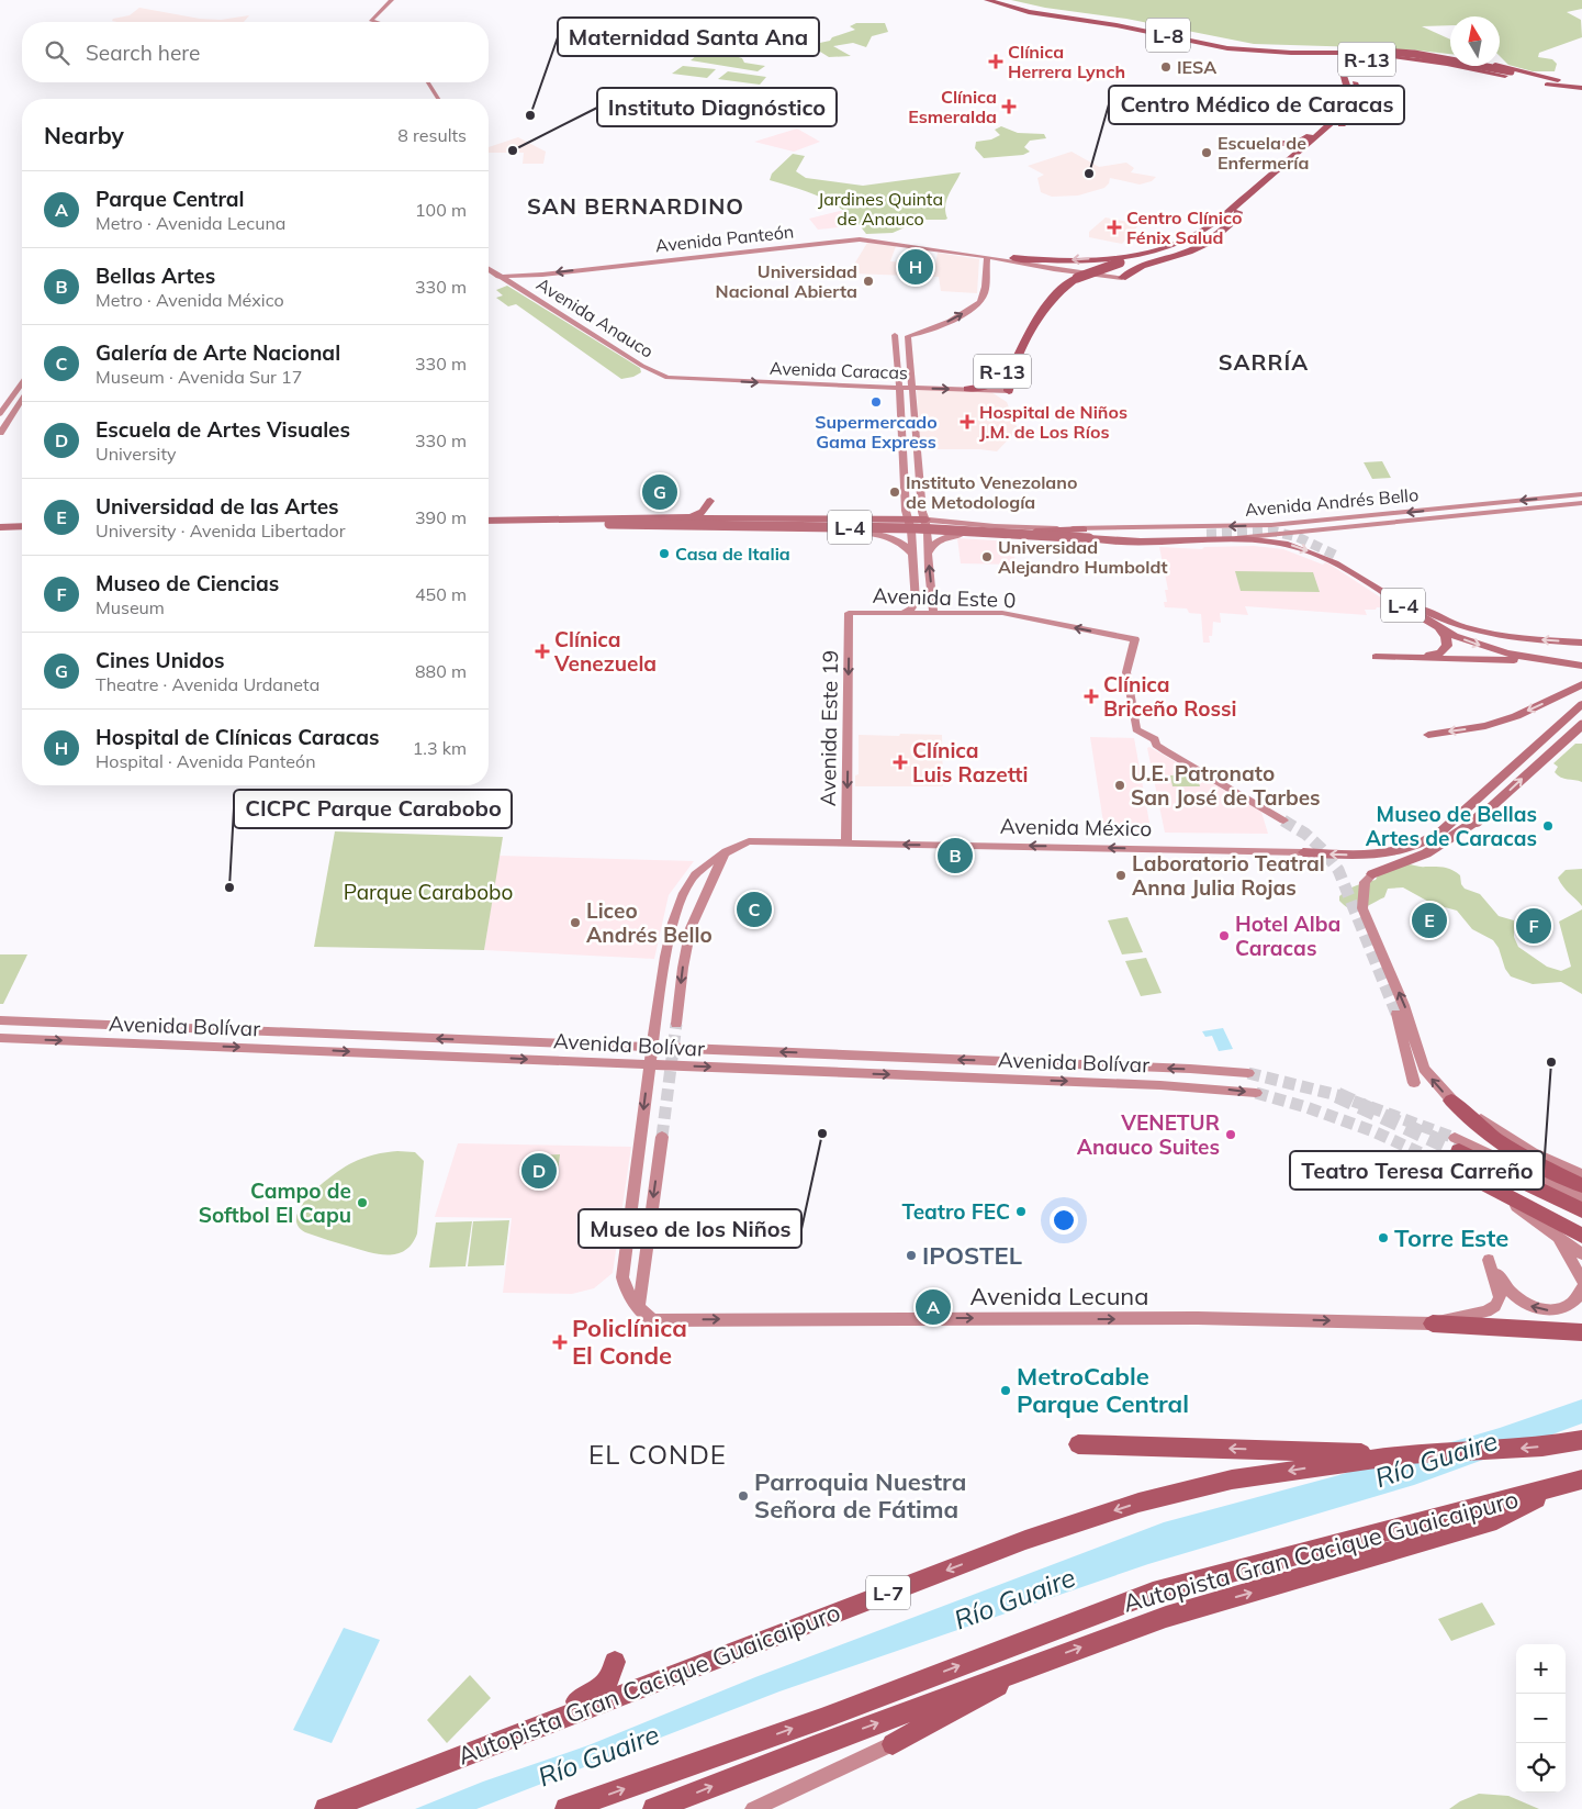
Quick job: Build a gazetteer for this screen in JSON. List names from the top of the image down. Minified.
{"streets":{"highway":["L-8","R-13","Autopista Gran Cacique Guaicaipuro","L-7"],"main road":["Avenida Panteón","Avenida Anauco","Avenida Caracas","Avenida Andrés Bello","L-4","Avenida Este 0","Avenida Este 19","Avenida México","Avenida Bolívar","Avenida Lecuna"]},"crossings":[["L-8","R-13"],["R-13","Avenida Panteón"],["R-13","Avenida Caracas"],["Avenida Panteón","Avenida Anauco"],["Avenida Anauco","Avenida Caracas"],["Avenida Andrés Bello","L-4"],["Avenida Este 0","Avenida Este 19"],["Avenida Este 19","Avenida México"]],"one_way":["Avenida Panteón","Avenida Caracas","Avenida Este 0","Avenida Este 19","Avenida México"],"districts":["SAN BERNARDINO","SARRÍA","EL CONDE"],"water":["Río Guaire"],"parks":["Jardines Quinta de Anauco","Parque Carabobo"],"places":{"health":["Clínica Herrera Lynch","Clínica Esmeralda","Centro Clínico Fénix Salud","Hospital de Niños J.M. de Los Ríos","Clínica Venezuela","Clínica Briceño Rossi","Clínica Luis Razetti","Policlínica El Conde"],"other":["IESA","Maternidad Santa Ana","Instituto Diagnóstico","Escuela de Enfermería","Centro Médico de Caracas","Universidad Nacional Abierta","Supermercado Gama Express","Instituto Venezolano de Metodología","Casa de Italia","Universidad Alejandro Humboldt","U.E. Patronato San José de Tarbes","Museo de Bellas Artes de Caracas","Laboratorio Teatral Anna Julia Rojas","CICPC Parque Carabobo","Liceo Andrés Bello","Hotel Alba Caracas","Teatro Teresa Carreño","Museo de los Niños","VENETUR Anauco Suites","Campo de Softbol El Capu","Teatro FEC","Torre Este","IPOSTEL","MetroCable Parque Central","Parroquia Nuestra Señora de Fátima"]},"north":"top","page":{"search":"Search here","heading":["Nearby","8 results"],"list":[{"mark":"A","name":"Parque Central","note":"Metro · Avenida Lecuna","value":"100 m"},{"mark":"B","name":"Bellas Artes","note":"Metro · Avenida México","value":"330 m"},{"mark":"C","name":"Galería de Arte Nacional","note":"Museum · Avenida Sur 17","value":"330 m"},{"mark":"D","name":"Escuela de Artes Visuales","note":"University","value":"330 m"},{"mark":"E","name":"Universidad de las Artes","note":"University · Avenida Libertador","value":"390 m"},{"mark":"F","name":"Museo de Ciencias","note":"Museum","value":"450 m"},{"mark":"G","name":"Cines Unidos","note":"Theatre · Avenida Urdaneta","value":"880 m"},{"mark":"H","name":"Hospital de Clínicas Caracas","note":"Hospital · Avenida Panteón","value":"1.3 km"}],"pins":["H","G","B","C","E","F","D","A"],"map_buttons":["+","−"]}}
